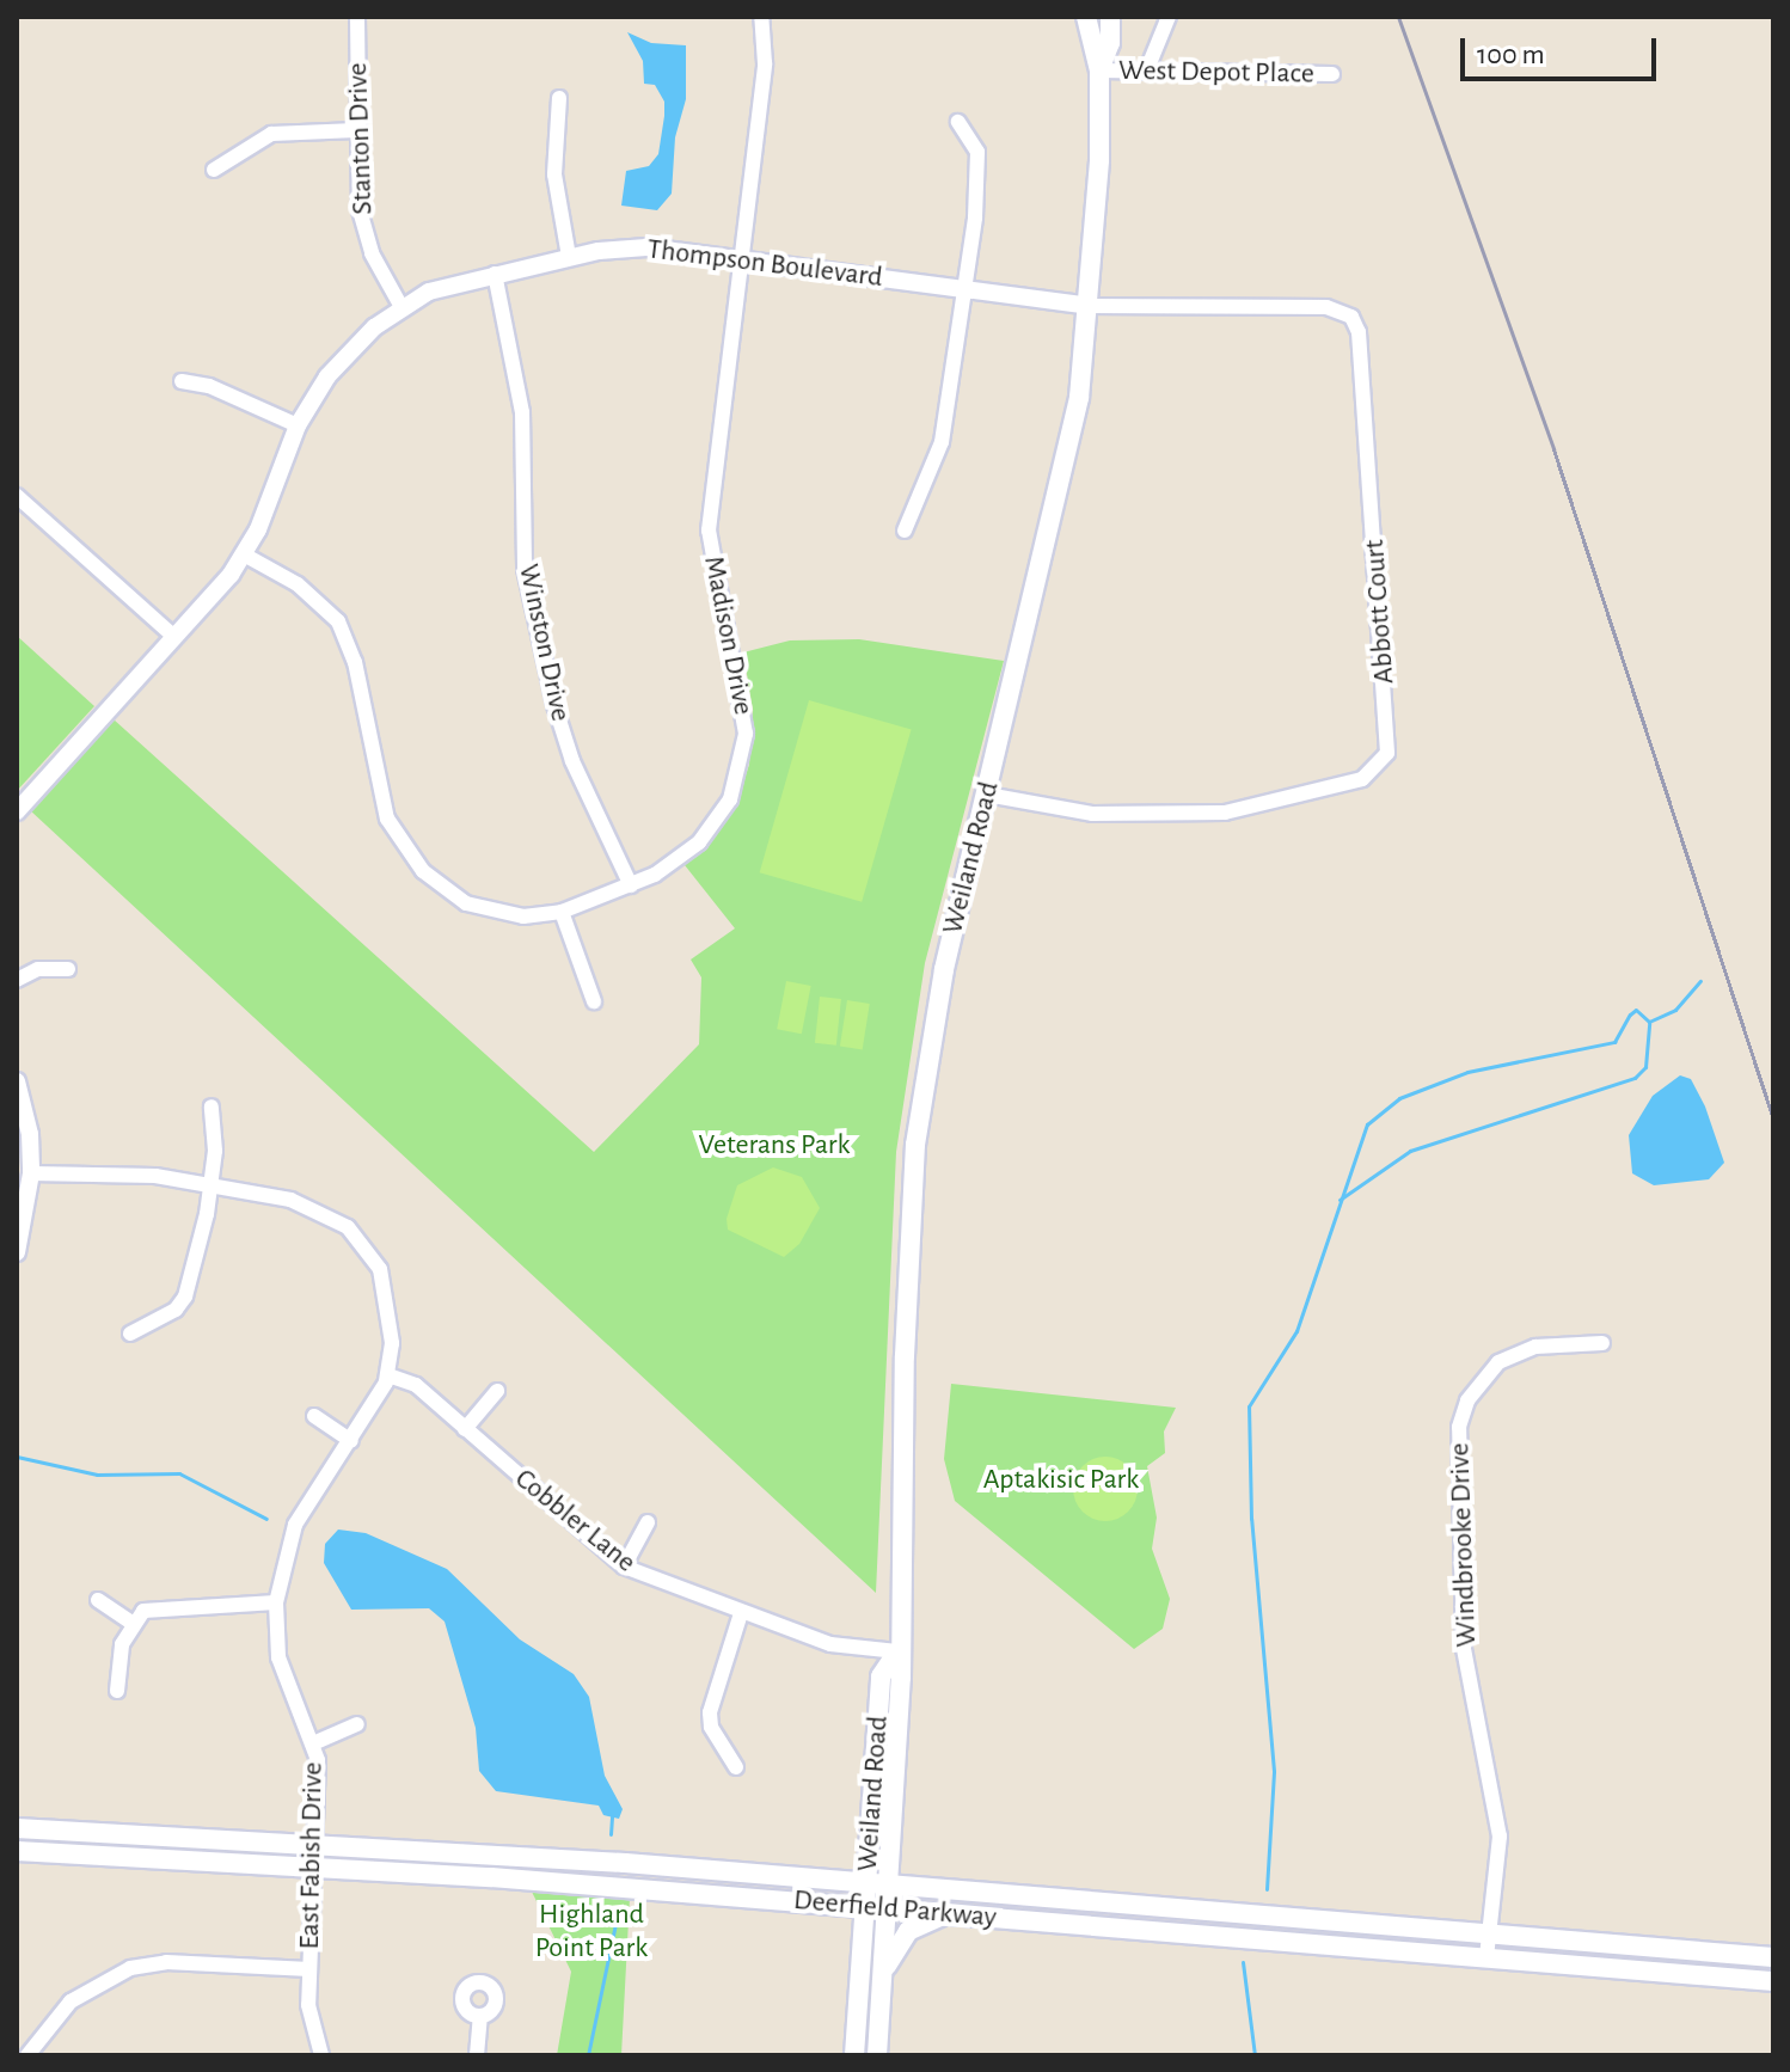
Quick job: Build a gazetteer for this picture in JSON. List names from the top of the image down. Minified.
{"streets":{"main road":["Weiland Road","Deerfield Parkway"],"street":["West Depot Place","Stanton Drive","Thompson Boulevard","Abbott Court","Madison Drive","Winston Drive","Cobbler Lane","Windbrooke Drive","East Fabish Drive"]},"crossings":[["West Depot Place","Weiland Road"],["Stanton Drive","Thompson Boulevard"],["Thompson Boulevard","Abbott Court"],["Thompson Boulevard","Madison Drive"],["Thompson Boulevard","Winston Drive"],["Thompson Boulevard","Weiland Road"],["Abbott Court","Weiland Road"],["Madison Drive","Winston Drive"],["Weiland Road","Cobbler Lane"],["Weiland Road","Deerfield Parkway"],["Cobbler Lane","East Fabish Drive"],["Windbrooke Drive","Deerfield Parkway"],["East Fabish Drive","Deerfield Parkway"]],"parks":["Veterans Park","Aptakisic Park","Highland Point Park"],"scale_bar":"100 m"}
